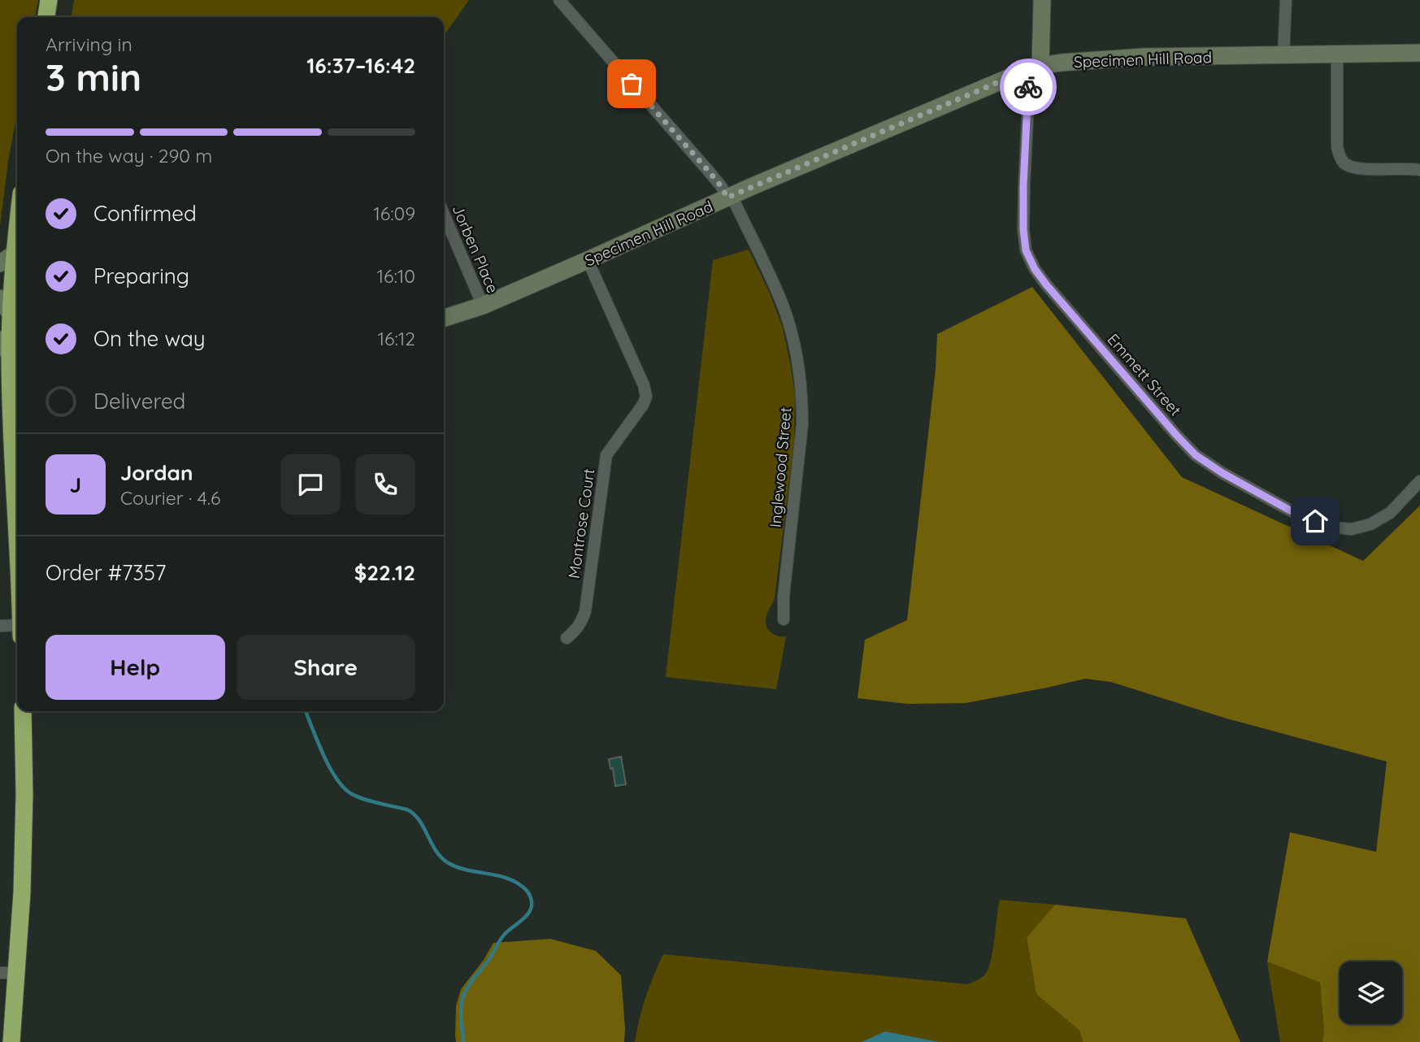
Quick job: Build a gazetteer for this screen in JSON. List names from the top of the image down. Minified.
{"streets":{"main road":["Specimen Hill Road"],"street":["Jorben Place","Emmett Street","Inglewood Street","Montrose Court"]},"crossings":[["Specimen Hill Road","Jorben Place"],["Specimen Hill Road","Emmett Street"],["Specimen Hill Road","Inglewood Street"],["Specimen Hill Road","Montrose Court"]],"page":{"heading":["3 min","Arriving in","16:37–16:42"],"panel":["Jordan","Courier · 4.6","Order #7357","$22.12"],"bar":"On the way · 290 m","list":[["Confirmed","16:09"],["Preparing","16:10"],["On the way","16:12"],"Delivered"],"round":"J","buttons":["Help","Share"]}}
